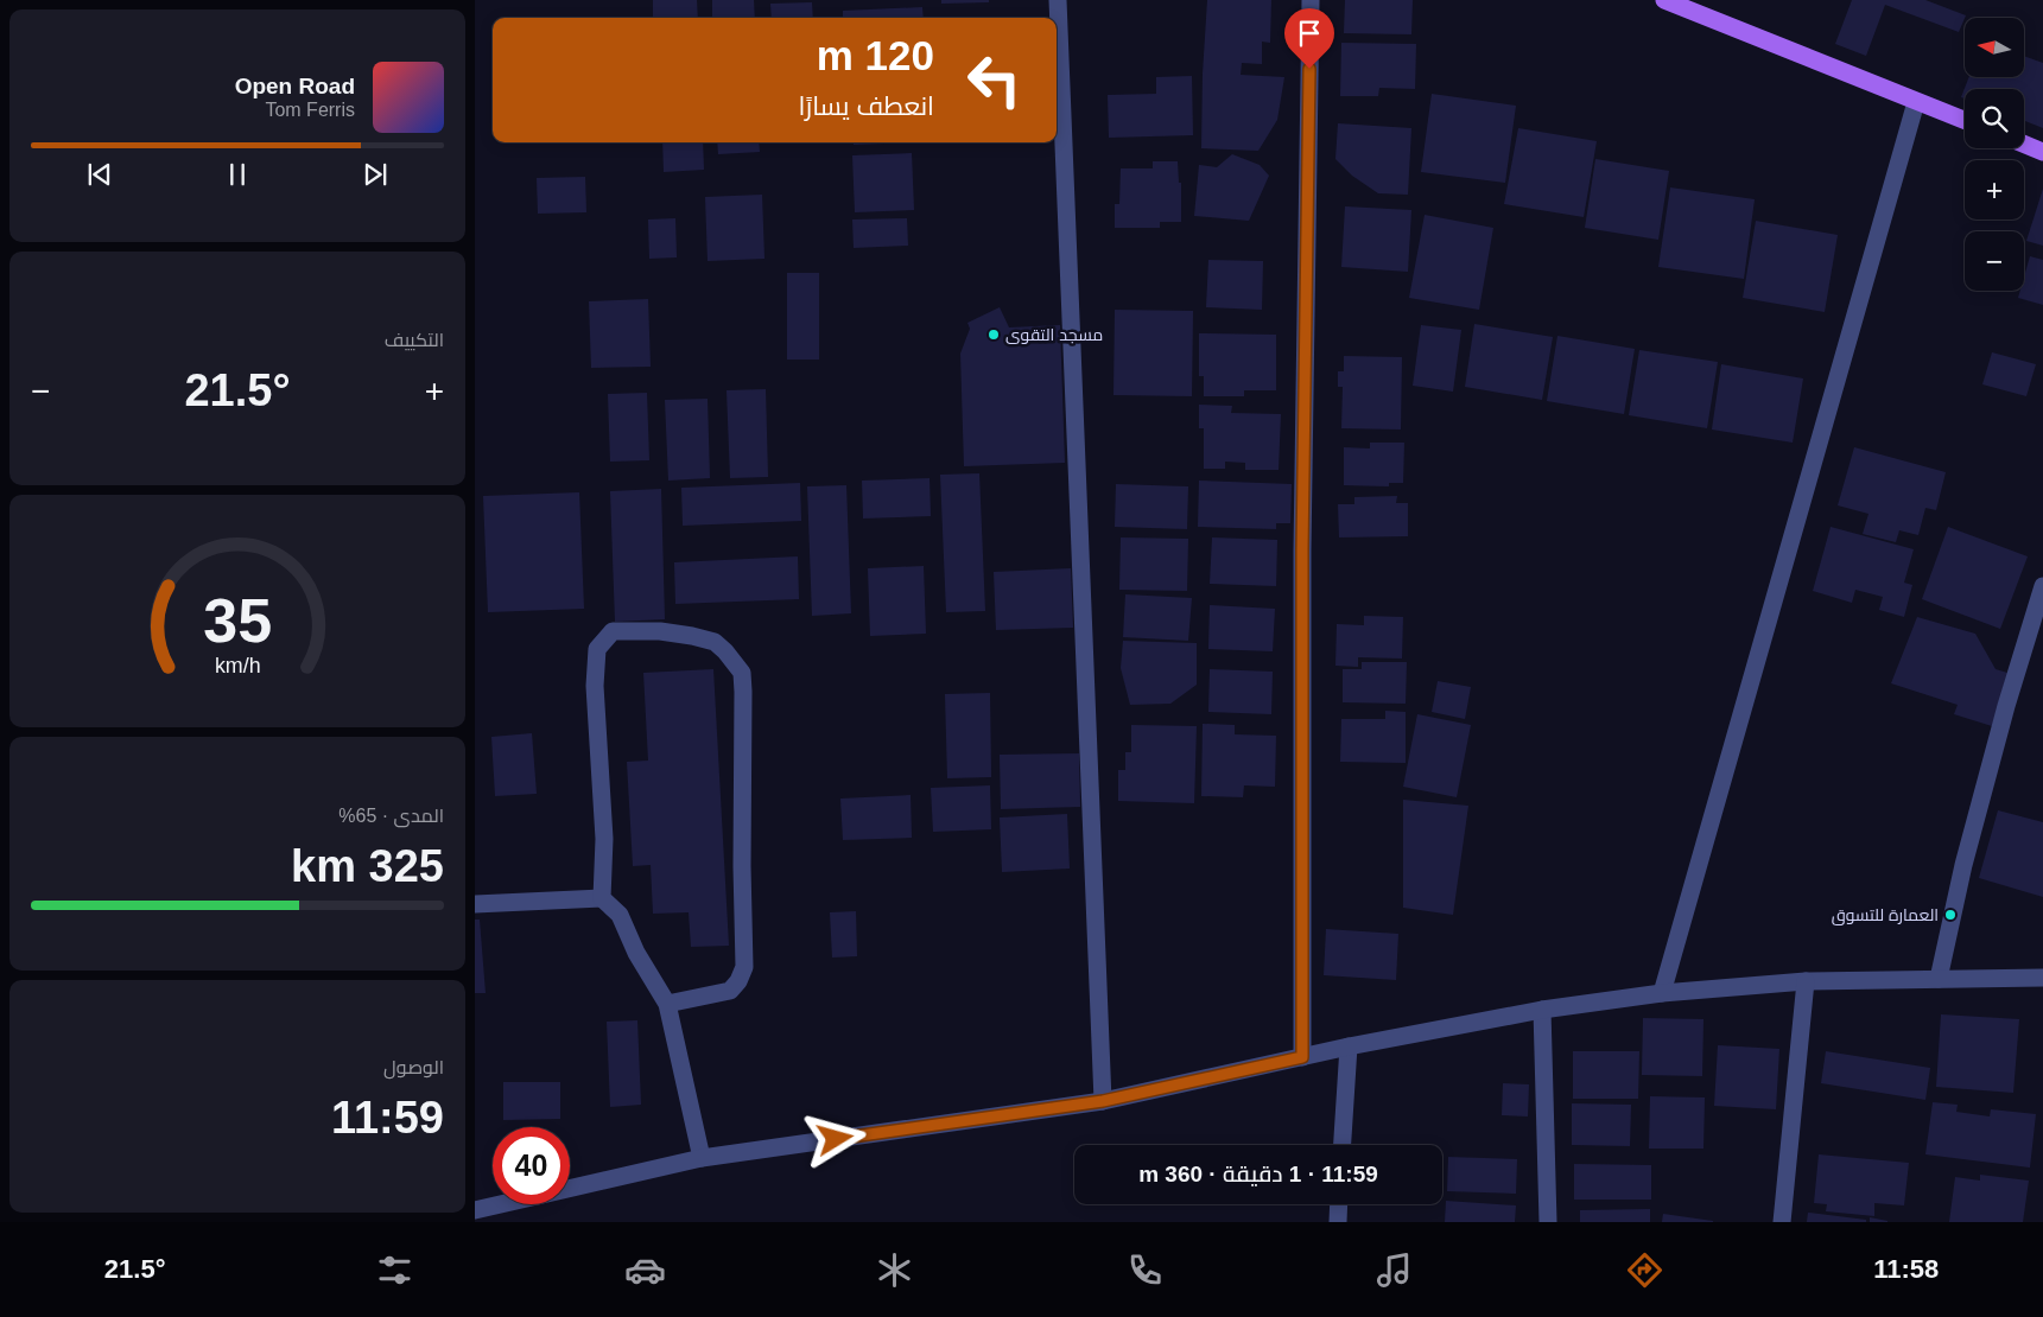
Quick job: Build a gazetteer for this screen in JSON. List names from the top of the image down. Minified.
{"places":["مسجد التقوى","العمارة للتسوق"],"north":"left","page":{"map_buttons":["+","−"],"turn":["120 m","انعطف يسارًا"],"song":["Open Road","Tom Ferris"],"tile":["التكييف",["المدى · 65%","325 km"],["الوصول","11:59"]],"heat":["−","21.5°","+"],"limit":"40","trip":"11:59 · 1 دقيقة · 360 m","tabs":["11:58","21.5°"],"gauge":["35","km/h"]}}
